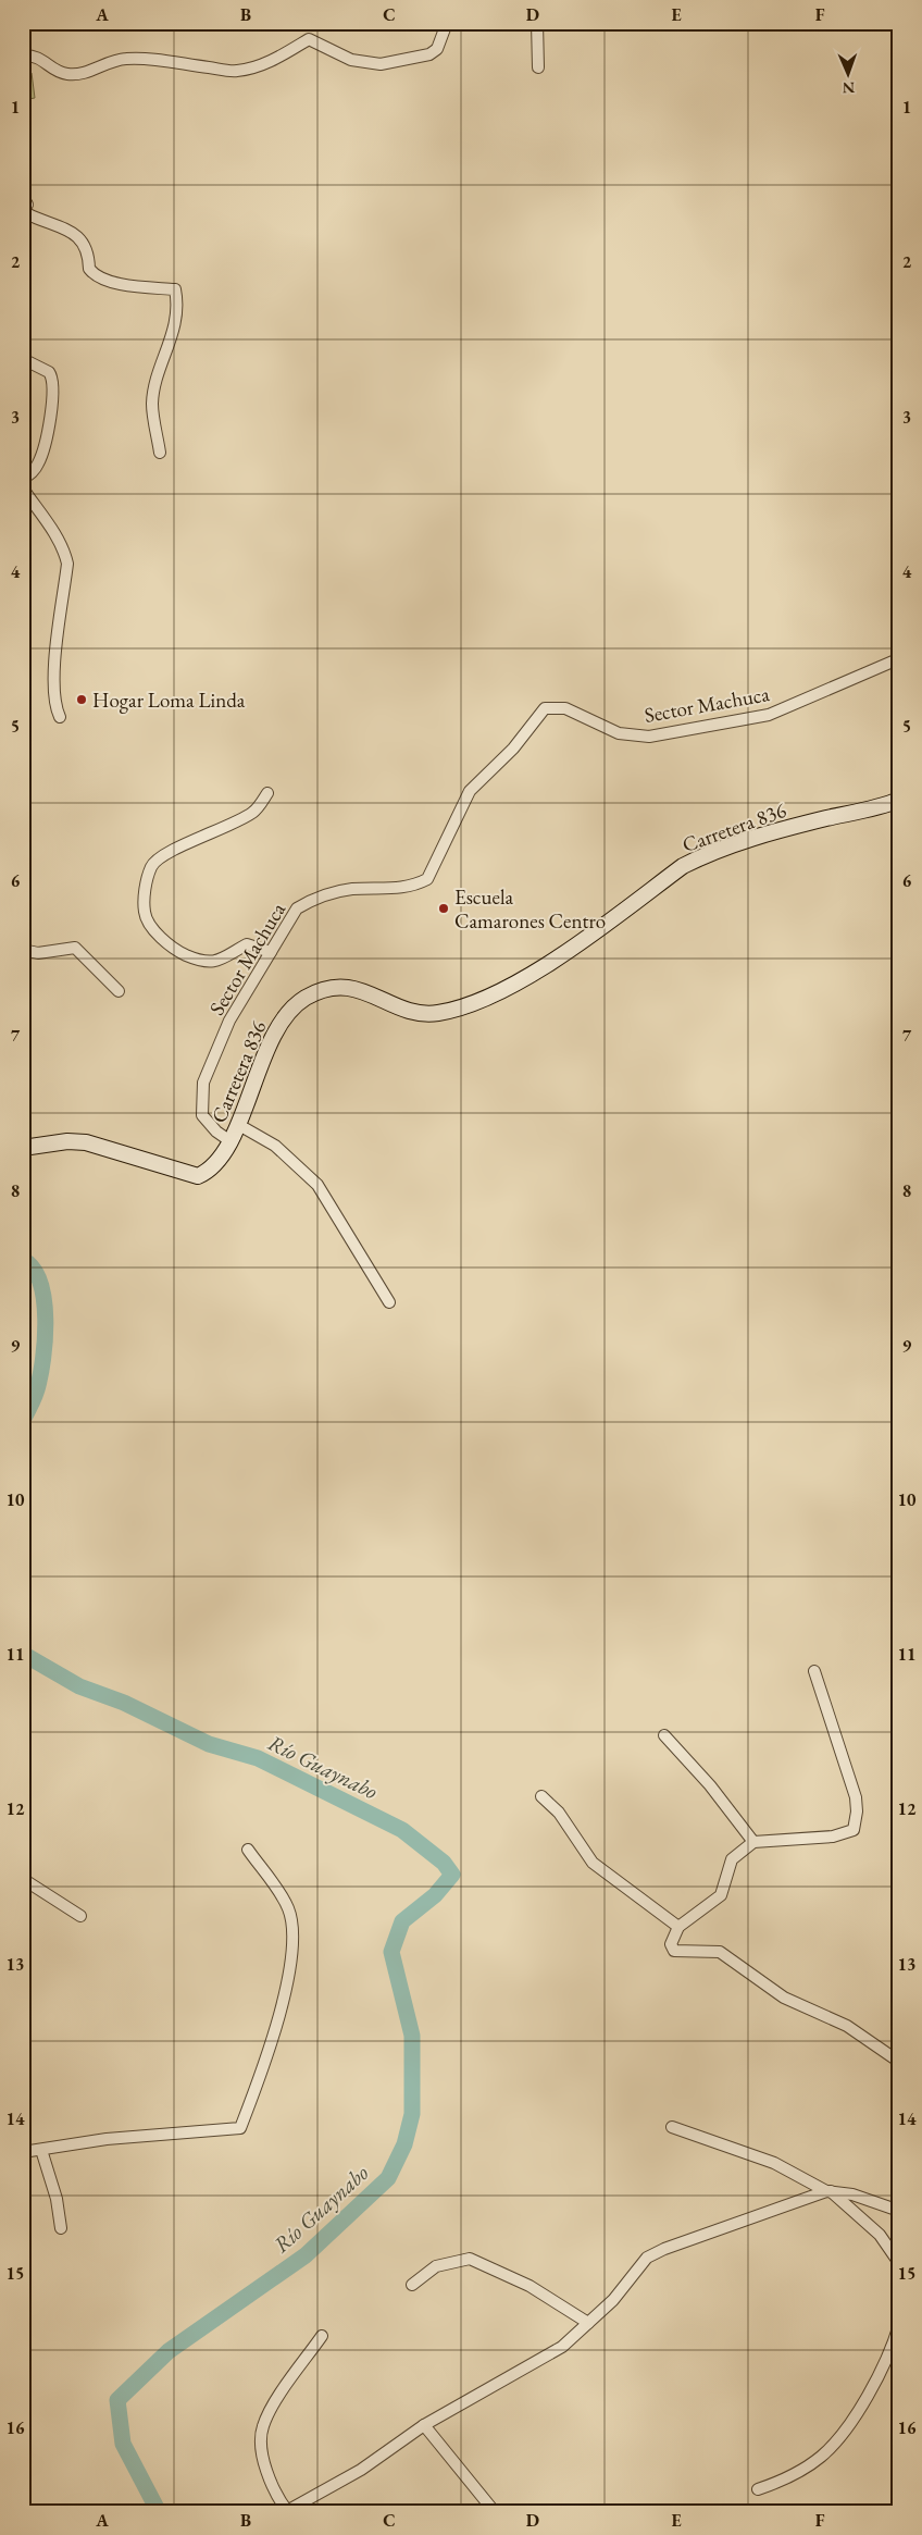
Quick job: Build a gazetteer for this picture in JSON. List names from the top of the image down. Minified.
{"streets":{"street":["Sector Machuca","Carretera 836"]},"crossings":[["Sector Machuca","Carretera 836"]],"water":["Río Guaynabo"],"places":["Hogar Loma Linda","Escuela Camarones Centro"],"north":"bottom","grid":{"columns":["A","B","C","D","E","F"],"rows":["1","2","3","4","5","6","7","8","9","10","11","12","13","14","15","16"]}}
